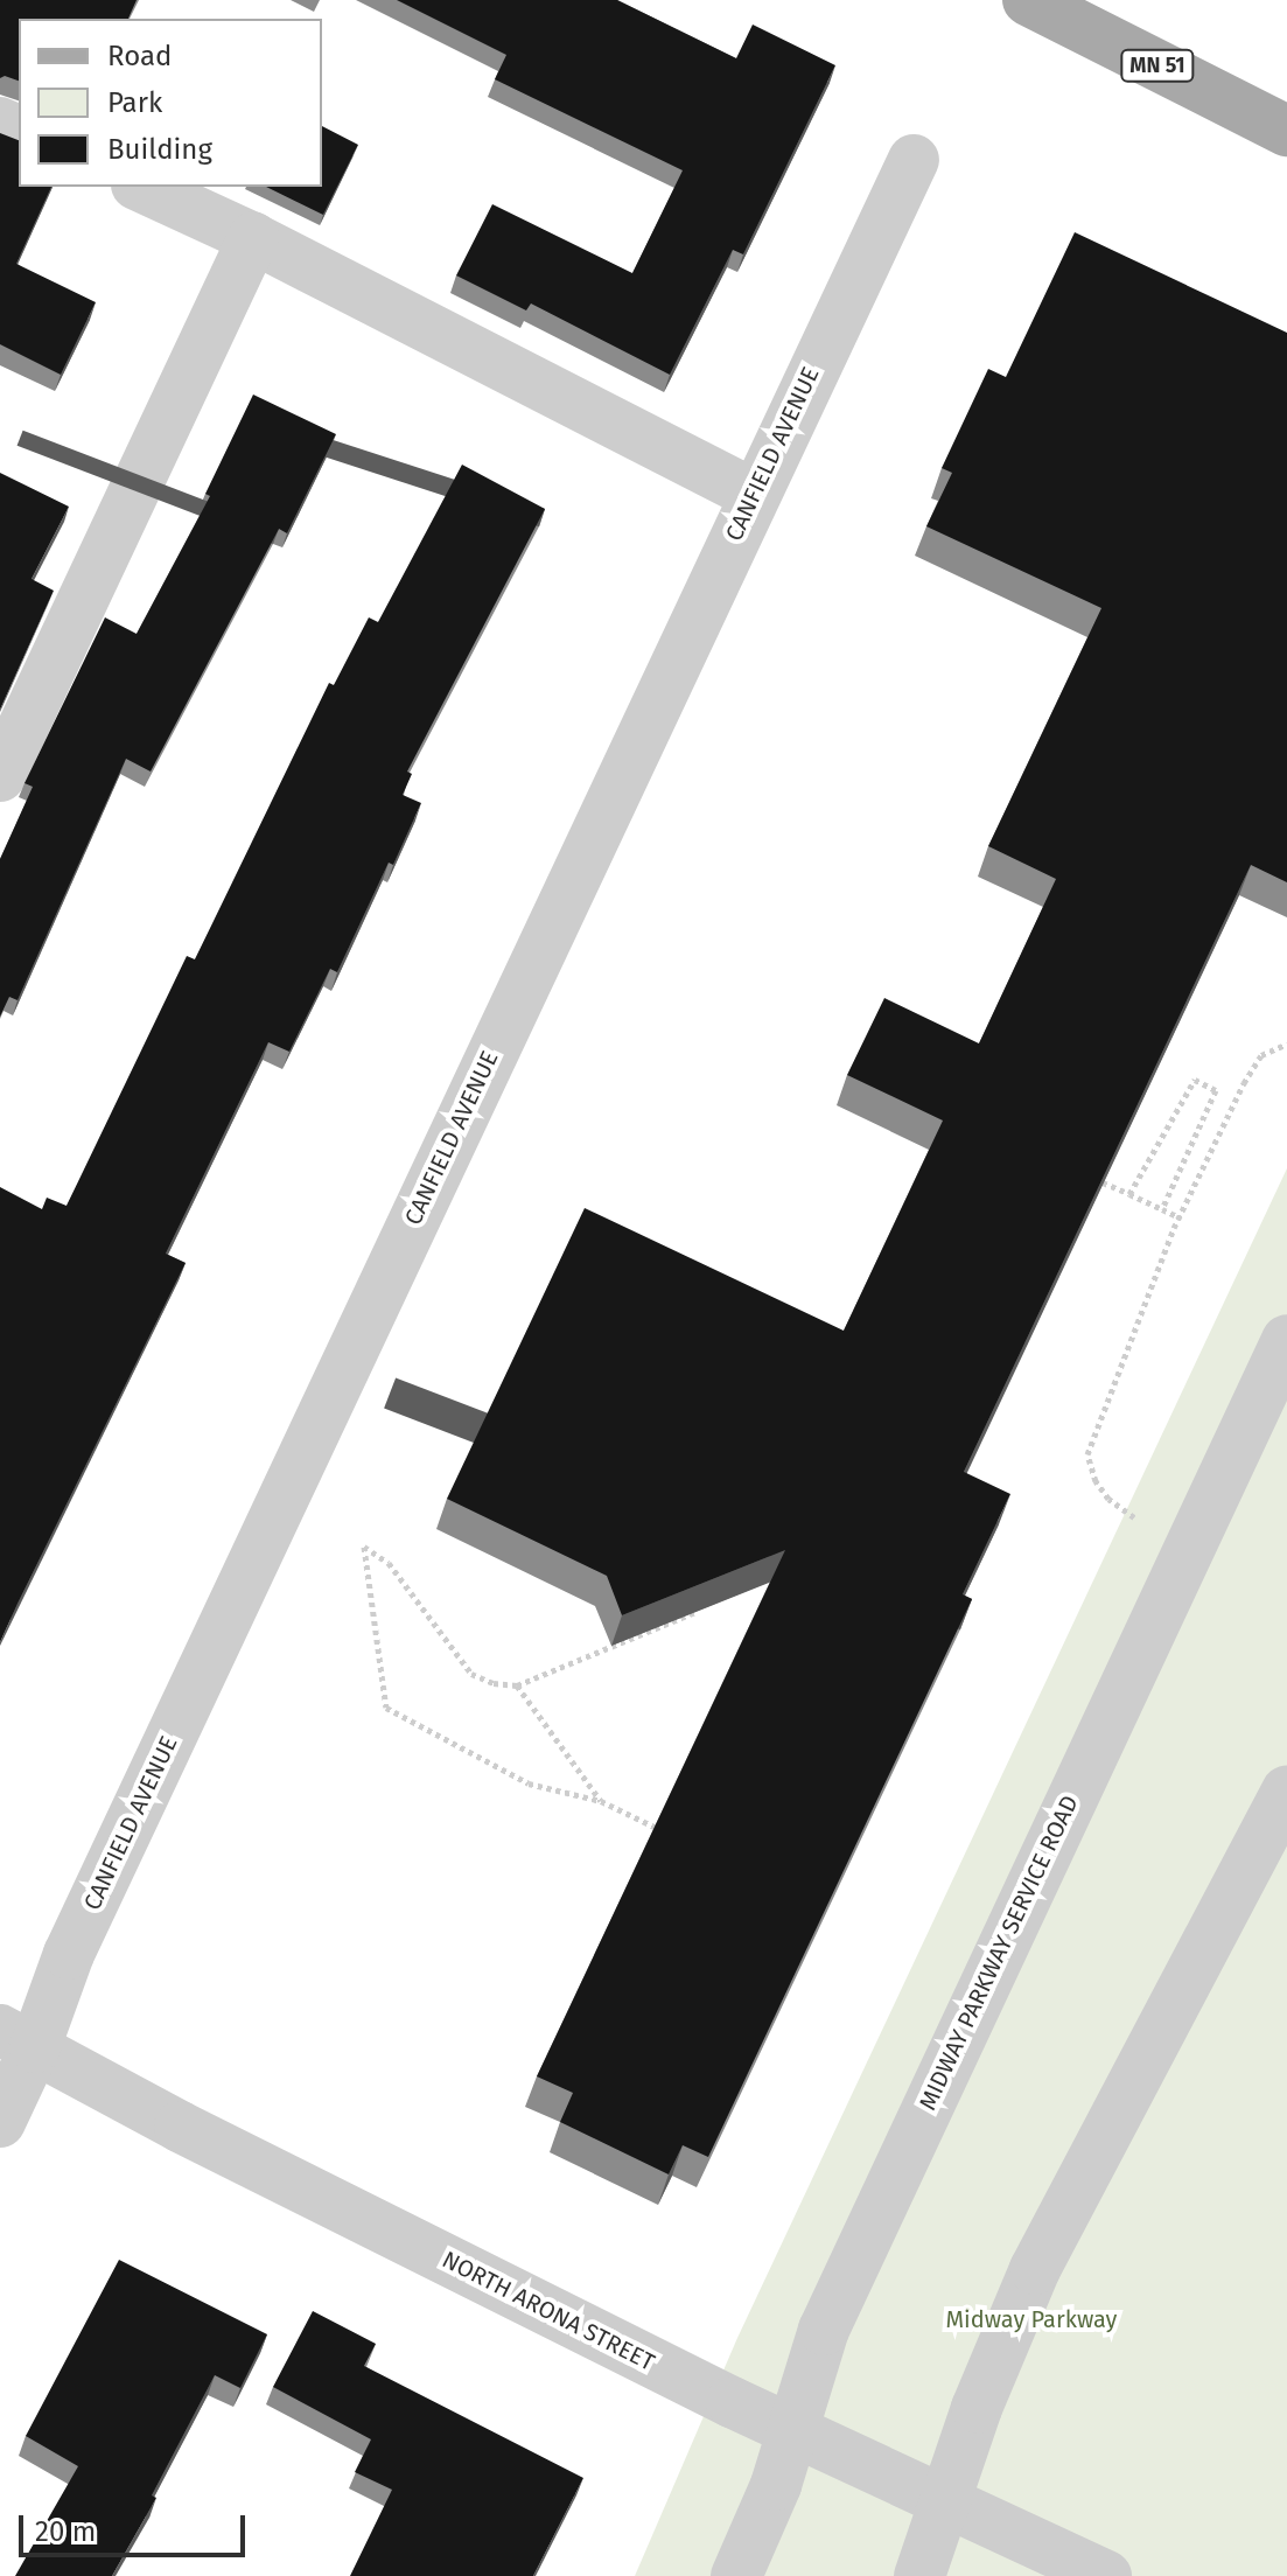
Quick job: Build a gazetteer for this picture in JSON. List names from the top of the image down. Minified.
{"streets":{"main road":["MN 51"],"street":["CANFIELD AVENUE","MIDWAY PARKWAY SERVICE ROAD","NORTH ARONA STREET"]},"crossings":[["CANFIELD AVENUE","NORTH ARONA STREET"],["MIDWAY PARKWAY SERVICE ROAD","NORTH ARONA STREET"]],"parks":["Midway Parkway"],"legend":["Road","Park","Building"],"scale_bar":"20 m"}
